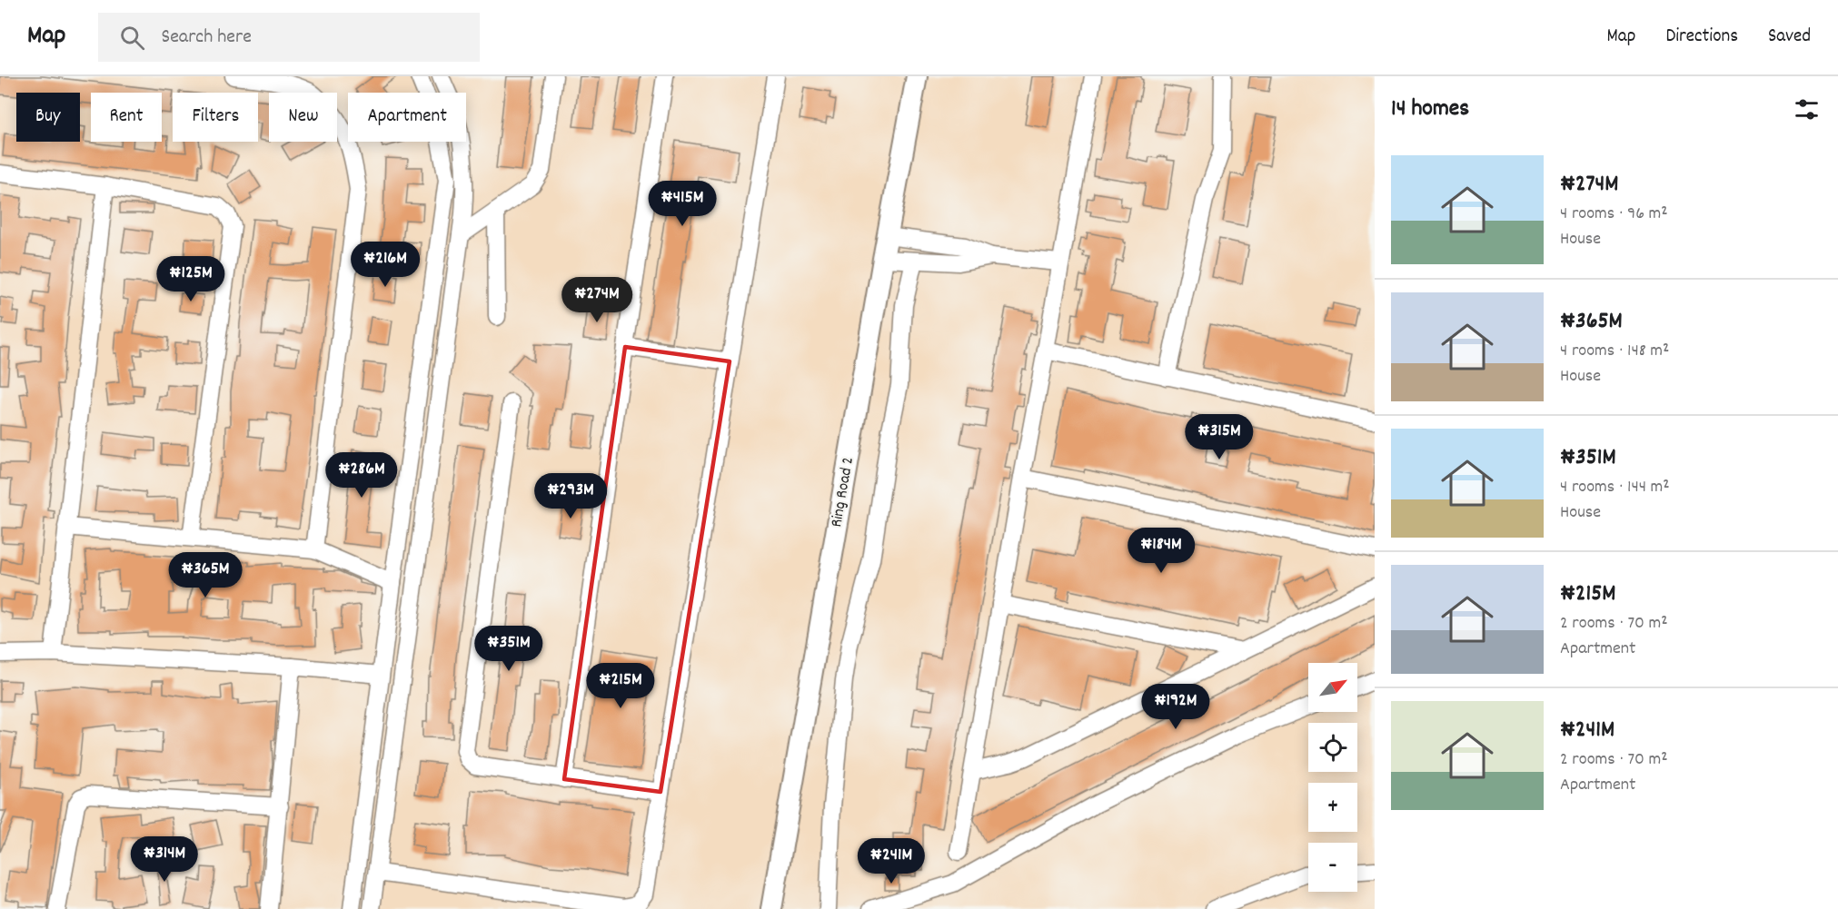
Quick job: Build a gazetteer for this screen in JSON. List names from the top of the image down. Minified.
{"streets":{"main road":["Ring Road 2"]},"north":"top right","page":{"header":"Map","search":"Search here","nav":["Map","Directions","Saved"],"heading":"14 homes","chip":["Buy","Rent","Filters","New","Apartment"],"list":[{"name":"₦274M","note":"4 rooms · 96 m² · House"},{"name":"₦365M","note":"4 rooms · 148 m² · House"},{"name":"₦351M","note":"4 rooms · 144 m² · House"},{"name":"₦215M","note":"2 rooms · 70 m² · Apartment"},{"name":"₦241M","note":"2 rooms · 70 m² · Apartment"}],"price":["₦415M","₦216M","₦125M","₦274M","₦315M","₦286M","₦293M","₦184M","₦365M","₦351M","₦215M","₦192M","₦314M","₦241M"],"map_buttons":["+","−"]}}
